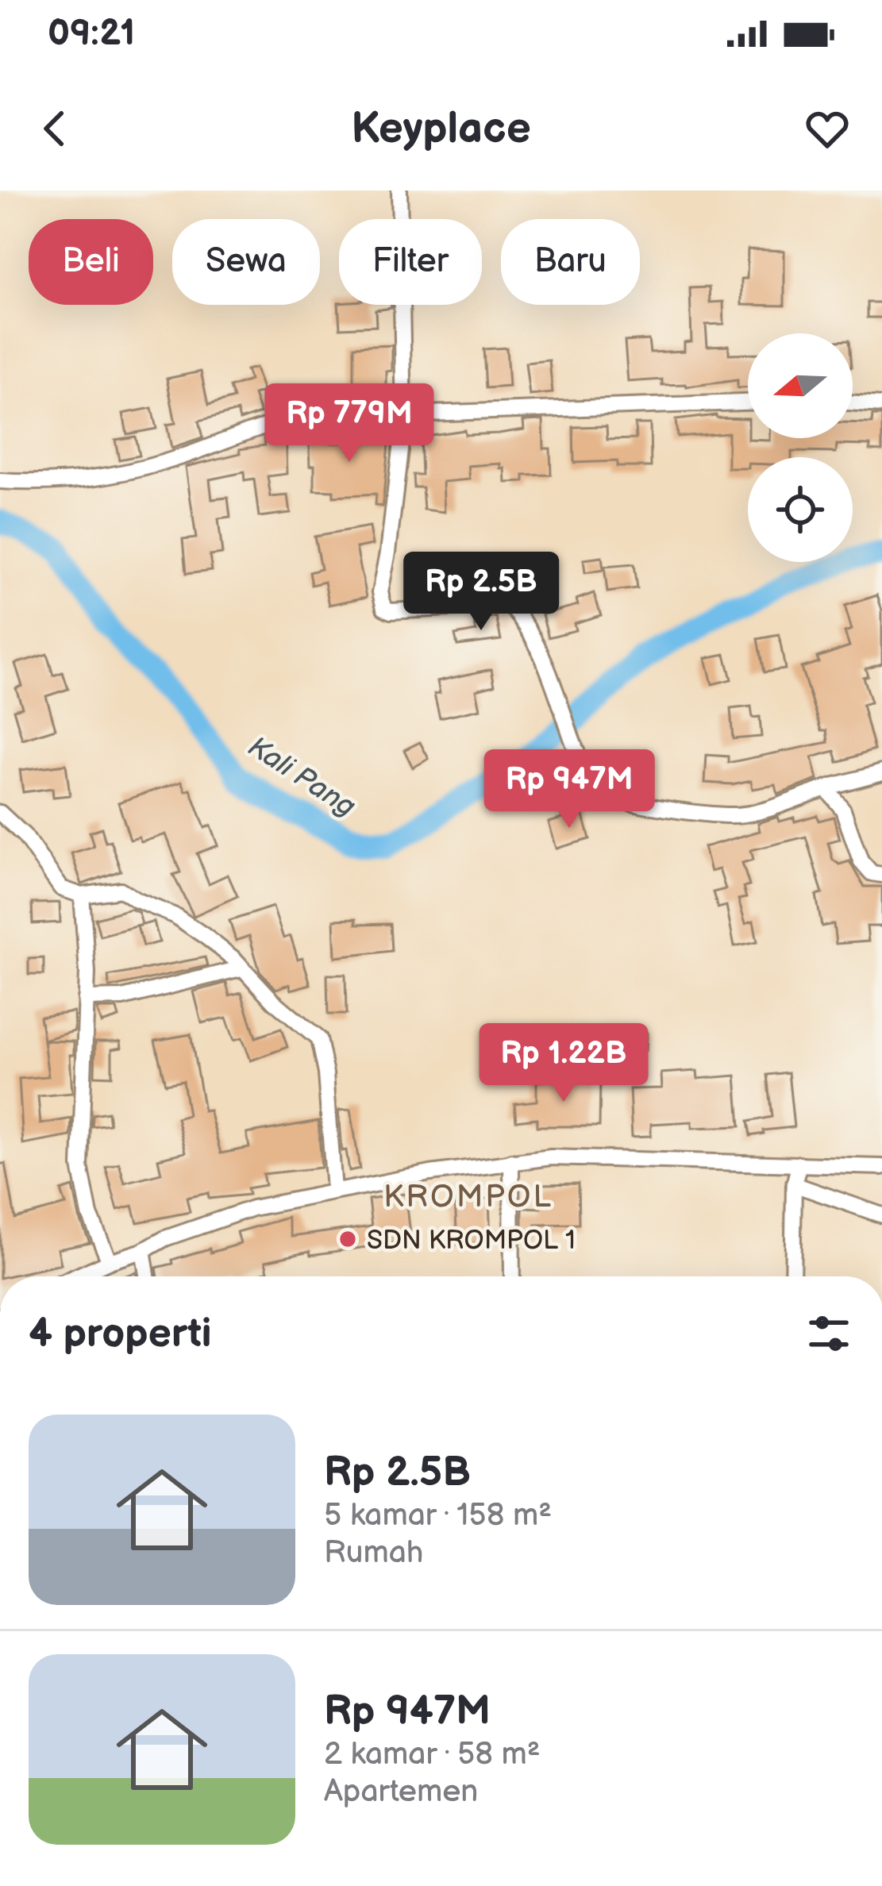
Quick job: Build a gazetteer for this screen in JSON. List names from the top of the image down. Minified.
{"districts":["KROMPOL"],"water":["Kali Pang"],"places":["SDN KROMPOL 1"],"north":"left","page":{"status":"09:21","header":"Keyplace","chip":["Beli","Sewa","Filter","Baru"],"price":["Rp 779M","Rp 2.5B","Rp 947M","Rp 1.22B"],"heading":"4 properti","list":[{"name":"Rp 2.5B","note":"5 kamar · 158 m² · Rumah"},{"name":"Rp 947M","note":"2 kamar · 58 m² · Apartemen"}]}}
